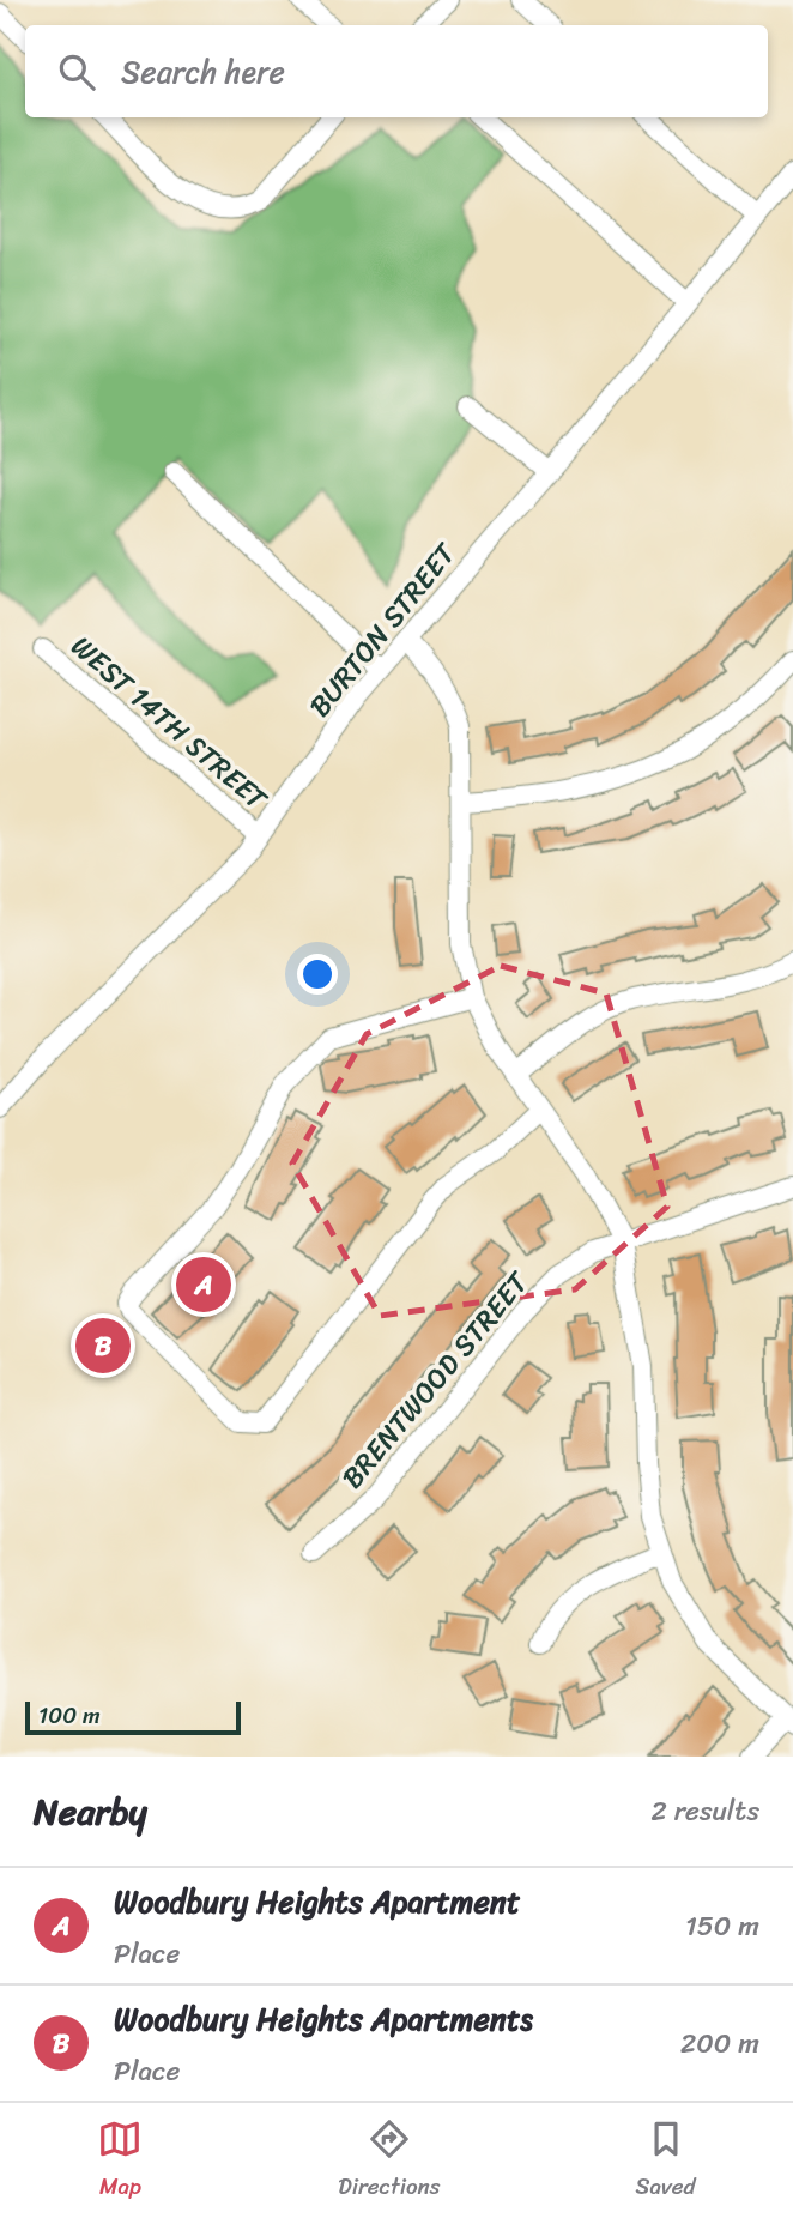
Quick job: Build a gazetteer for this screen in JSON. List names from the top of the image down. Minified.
{"streets":{"street":["BURTON STREET","WEST 14TH STREET","BRENTWOOD STREET"]},"crossings":[["BURTON STREET","WEST 14TH STREET"]],"scale_bar":"100 m","page":{"search":"Search here","pins":["A","B"],"scale":"100 m","heading":["Nearby","2 results"],"list":[{"mark":"A","name":"Woodbury Heights Apartment","note":"Place","value":"150 m"},{"mark":"B","name":"Woodbury Heights Apartments","note":"Place","value":"200 m"}],"nav":["Map","Directions","Saved"]}}
